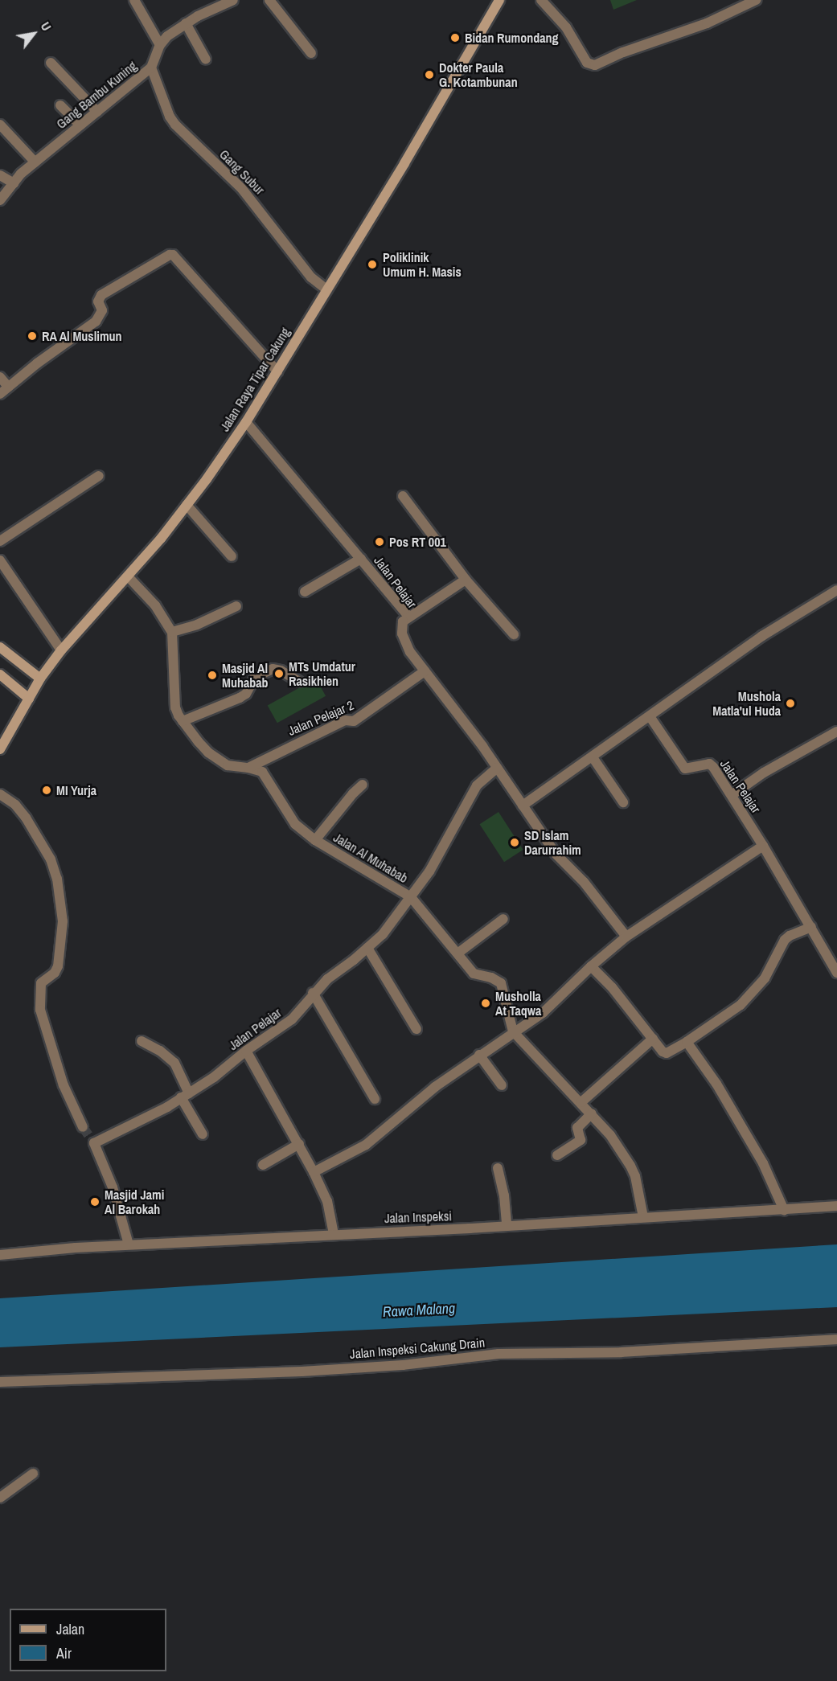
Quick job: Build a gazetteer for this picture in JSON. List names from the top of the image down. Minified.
{"streets":{"street":["Gang Bambu Kuning","Gang Subur","Jalan Raya Tipar Cakung","Jalan Pelajar","Jalan Pelajar 2","Jalan Al Muhabab","Jalan Inspeksi","Jalan Inspeksi Cakung Drain"]},"crossings":[["Gang Bambu Kuning","Gang Subur"],["Gang Subur","Jalan Raya Tipar Cakung"],["Jalan Raya Tipar Cakung","Jalan Pelajar"],["Jalan Pelajar","Jalan Pelajar 2"],["Jalan Pelajar","Jalan Al Muhabab"],["Jalan Pelajar 2","Jalan Al Muhabab"],["Jalan Al Muhabab","Jalan Inspeksi"]],"water":["Rawa Malang"],"places":["Bidan Rumondang","Dokter Paula G. Kotambunan","Poliklinik Umum H. Masis","RA Al Muslimun","Pos RT 001","MTs Umdatur Rasikhien","Masjid Al Muhabab","Mushola Matla'ul Huda","MI Yurja","SD Islam Darurrahim","Musholla At Taqwa","Masjid Jami Al Barokah"],"legend":["Jalan","Air"],"north":"top right"}
